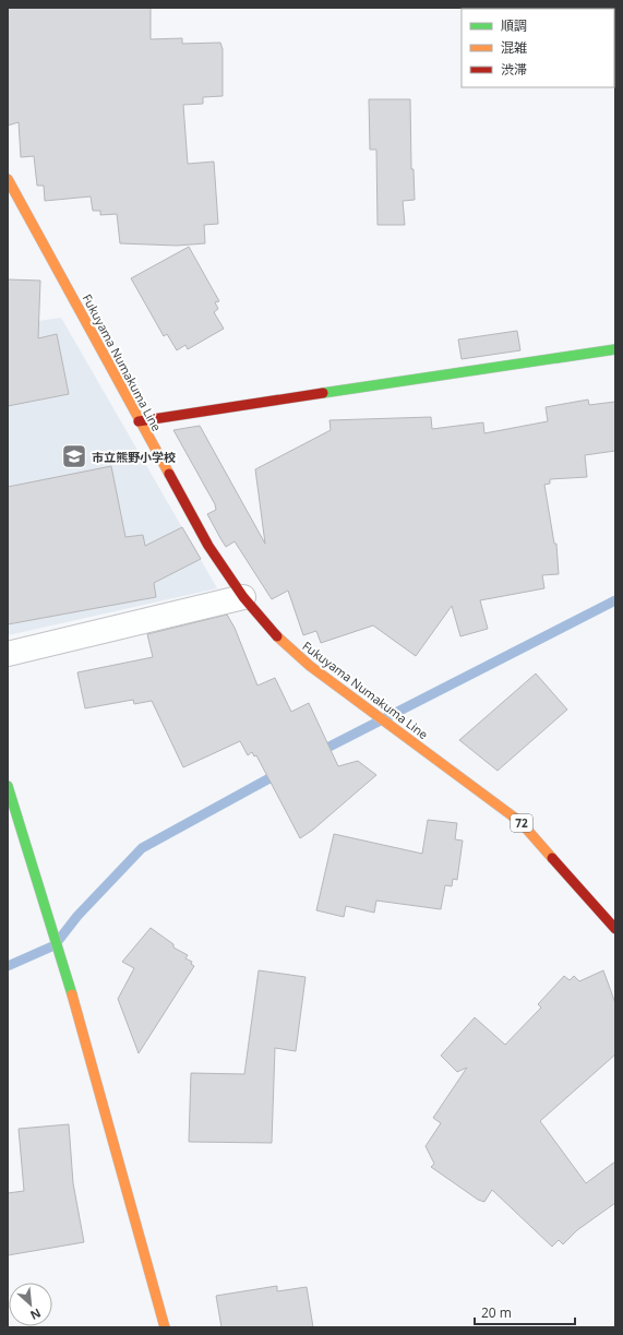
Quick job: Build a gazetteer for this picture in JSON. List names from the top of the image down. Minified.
{"streets":{"street":["Fukuyama Numakuma Line","72"]},"places":{"school or university":["市立熊野小学校"]},"legend":["順調","混雑","渋滞"],"scale_bar":"20 m","north":"bottom right"}
